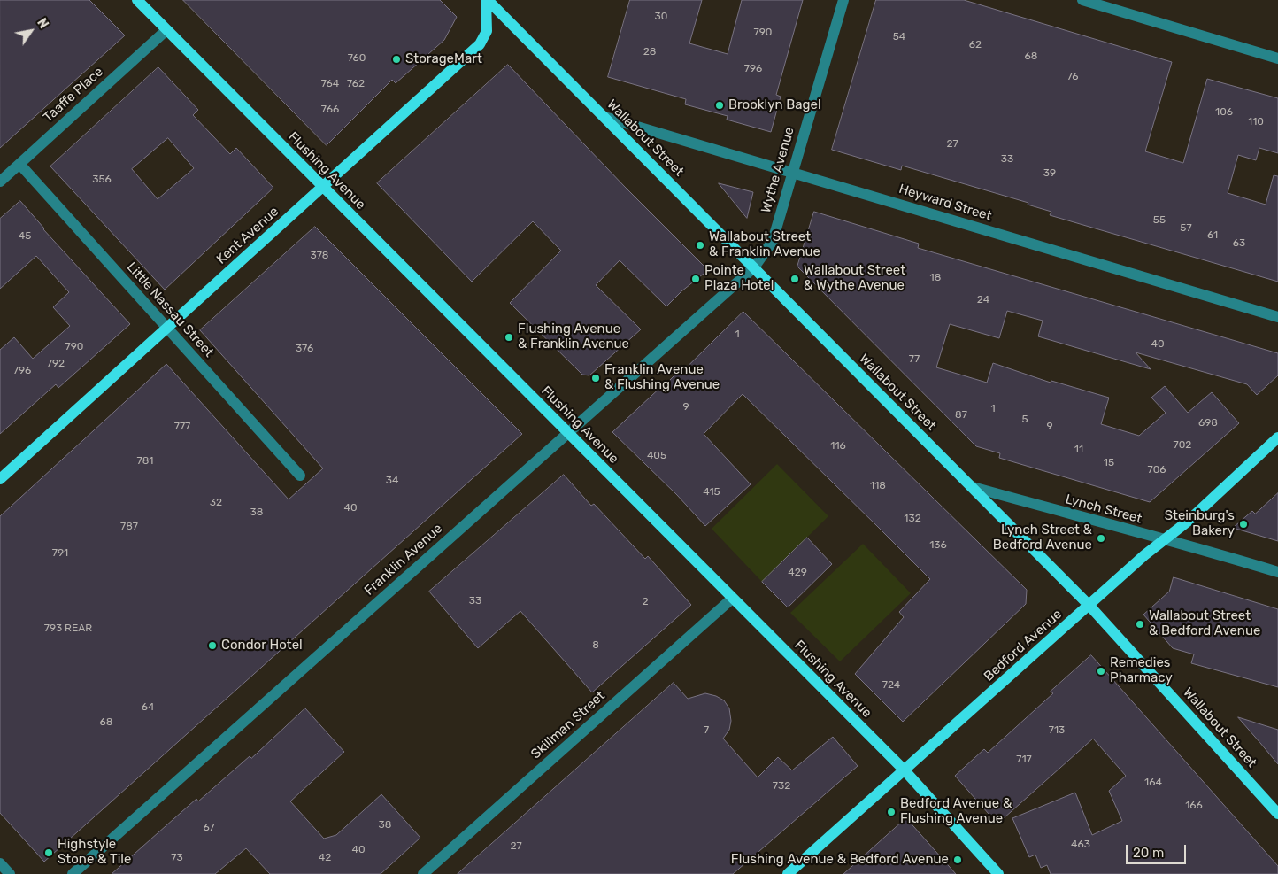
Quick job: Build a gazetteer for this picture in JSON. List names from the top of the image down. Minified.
{"streets":{"main road":["Wallabout Street","Flushing Avenue","Kent Avenue","Bedford Avenue"],"street":["Taaffe Place","Wythe Avenue","Heyward Street","Little Nassau Street","Lynch Street","Franklin Avenue","Skillman Street"]},"crossings":[["Taaffe Place","Flushing Avenue"],["Taaffe Place","Little Nassau Street"],["Wallabout Street","Wythe Avenue"],["Wallabout Street","Heyward Street"],["Wallabout Street","Kent Avenue"],["Wallabout Street","Lynch Street"],["Wallabout Street","Franklin Avenue"],["Wallabout Street","Bedford Avenue"],["Wythe Avenue","Heyward Street"],["Wythe Avenue","Franklin Avenue"],["Flushing Avenue","Kent Avenue"],["Flushing Avenue","Franklin Avenue"],["Flushing Avenue","Bedford Avenue"],["Flushing Avenue","Skillman Street"],["Kent Avenue","Little Nassau Street"],["Lynch Street","Bedford Avenue"]],"places":["StorageMart","Brooklyn Bagel","Wallabout Street & Franklin Avenue","Pointe Plaza Hotel","Wallabout Street & Wythe Avenue","Flushing Avenue & Franklin Avenue","Franklin Avenue & Flushing Avenue","Steinburg's Bakery","Lynch Street & Bedford Avenue","Wallabout Street & Bedford Avenue","Condor Hotel","Remedies Pharmacy","Bedford Avenue & Flushing Avenue","Highstyle Stone & Tile","Flushing Avenue & Bedford Avenue"],"house_numbers":["30","790","54","62","28","68","760","796","76","764","762","766","106","110","27","33","39","356","55","57","61","45","63","378","18","24","1","40","790","376","77","792","796","9","1","87","5","698","777","9","702","116","11","405","781","15","706","34","118","415","32","40","38","132","787","136","791","429","33","2","793 REAR","8","724","64","68","7","713","717","164","732","166","38","67","463","27","40","73","42"],"scale_bar":"20 m","north":"top right"}
